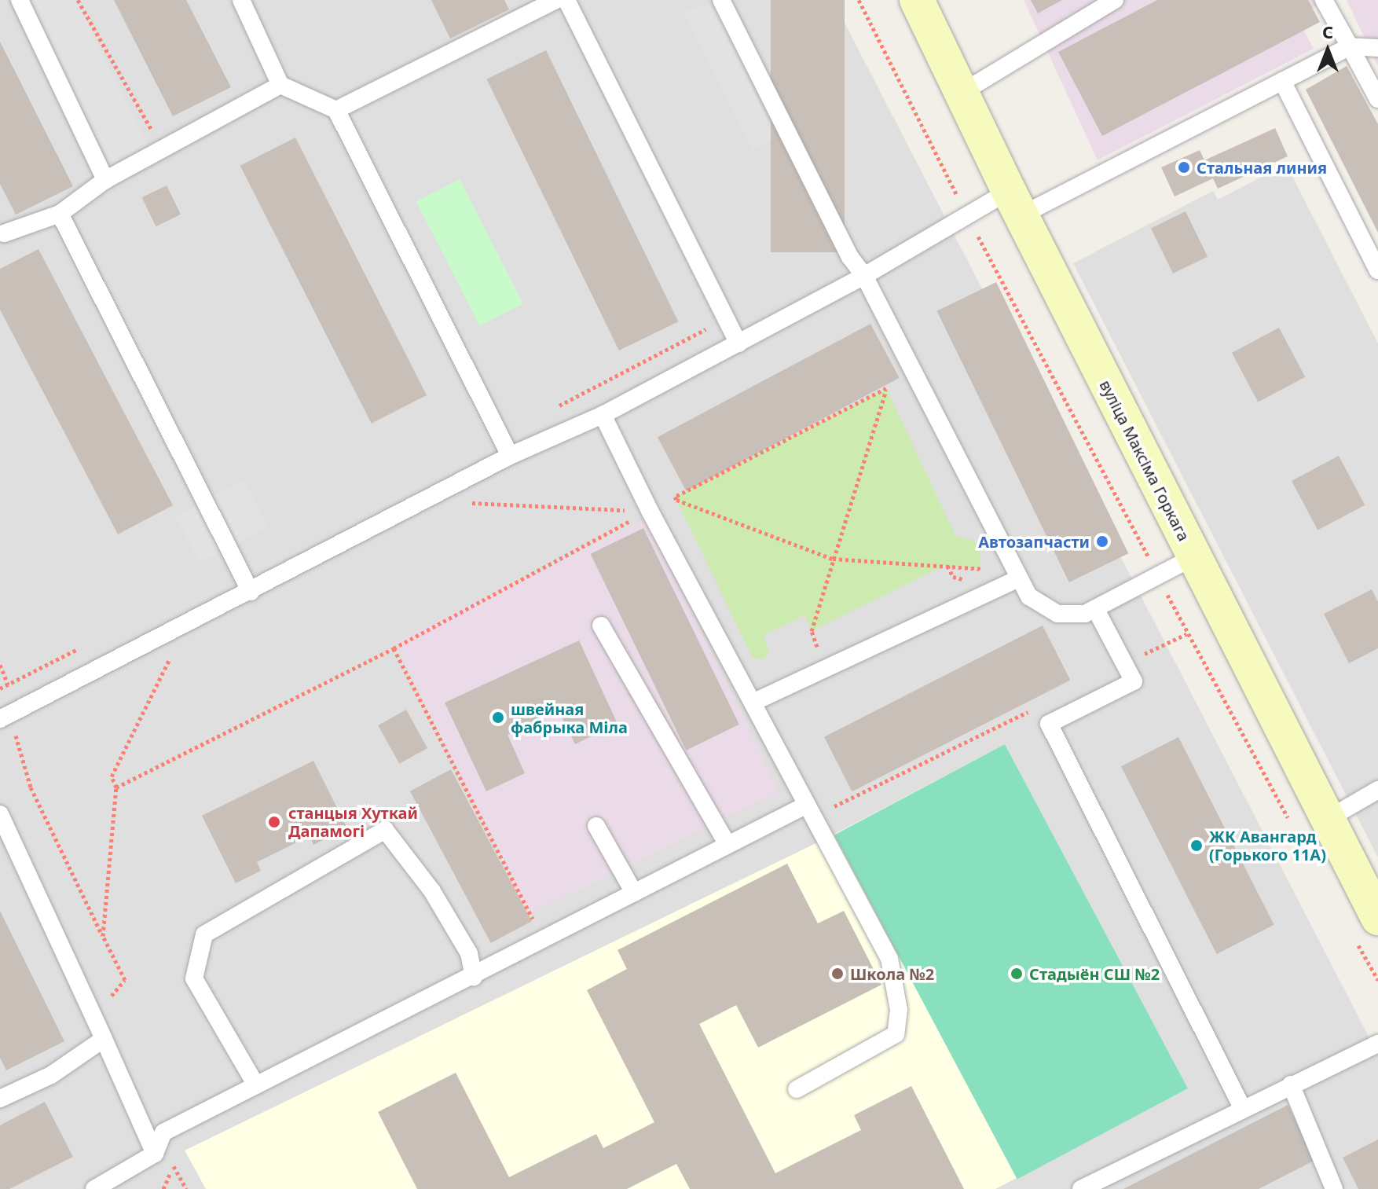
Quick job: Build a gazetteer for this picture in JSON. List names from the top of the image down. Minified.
{"streets":{"main road":["вуліца Максіма Горкага"]},"places":["Стальная линия","Автозапчасти","швейная фабрыка Міла","станцыя Хуткай Дапамогі","ЖК Авангард (Горького 11А)","Школа №2","Стадыён СШ №2"],"north":"top"}
